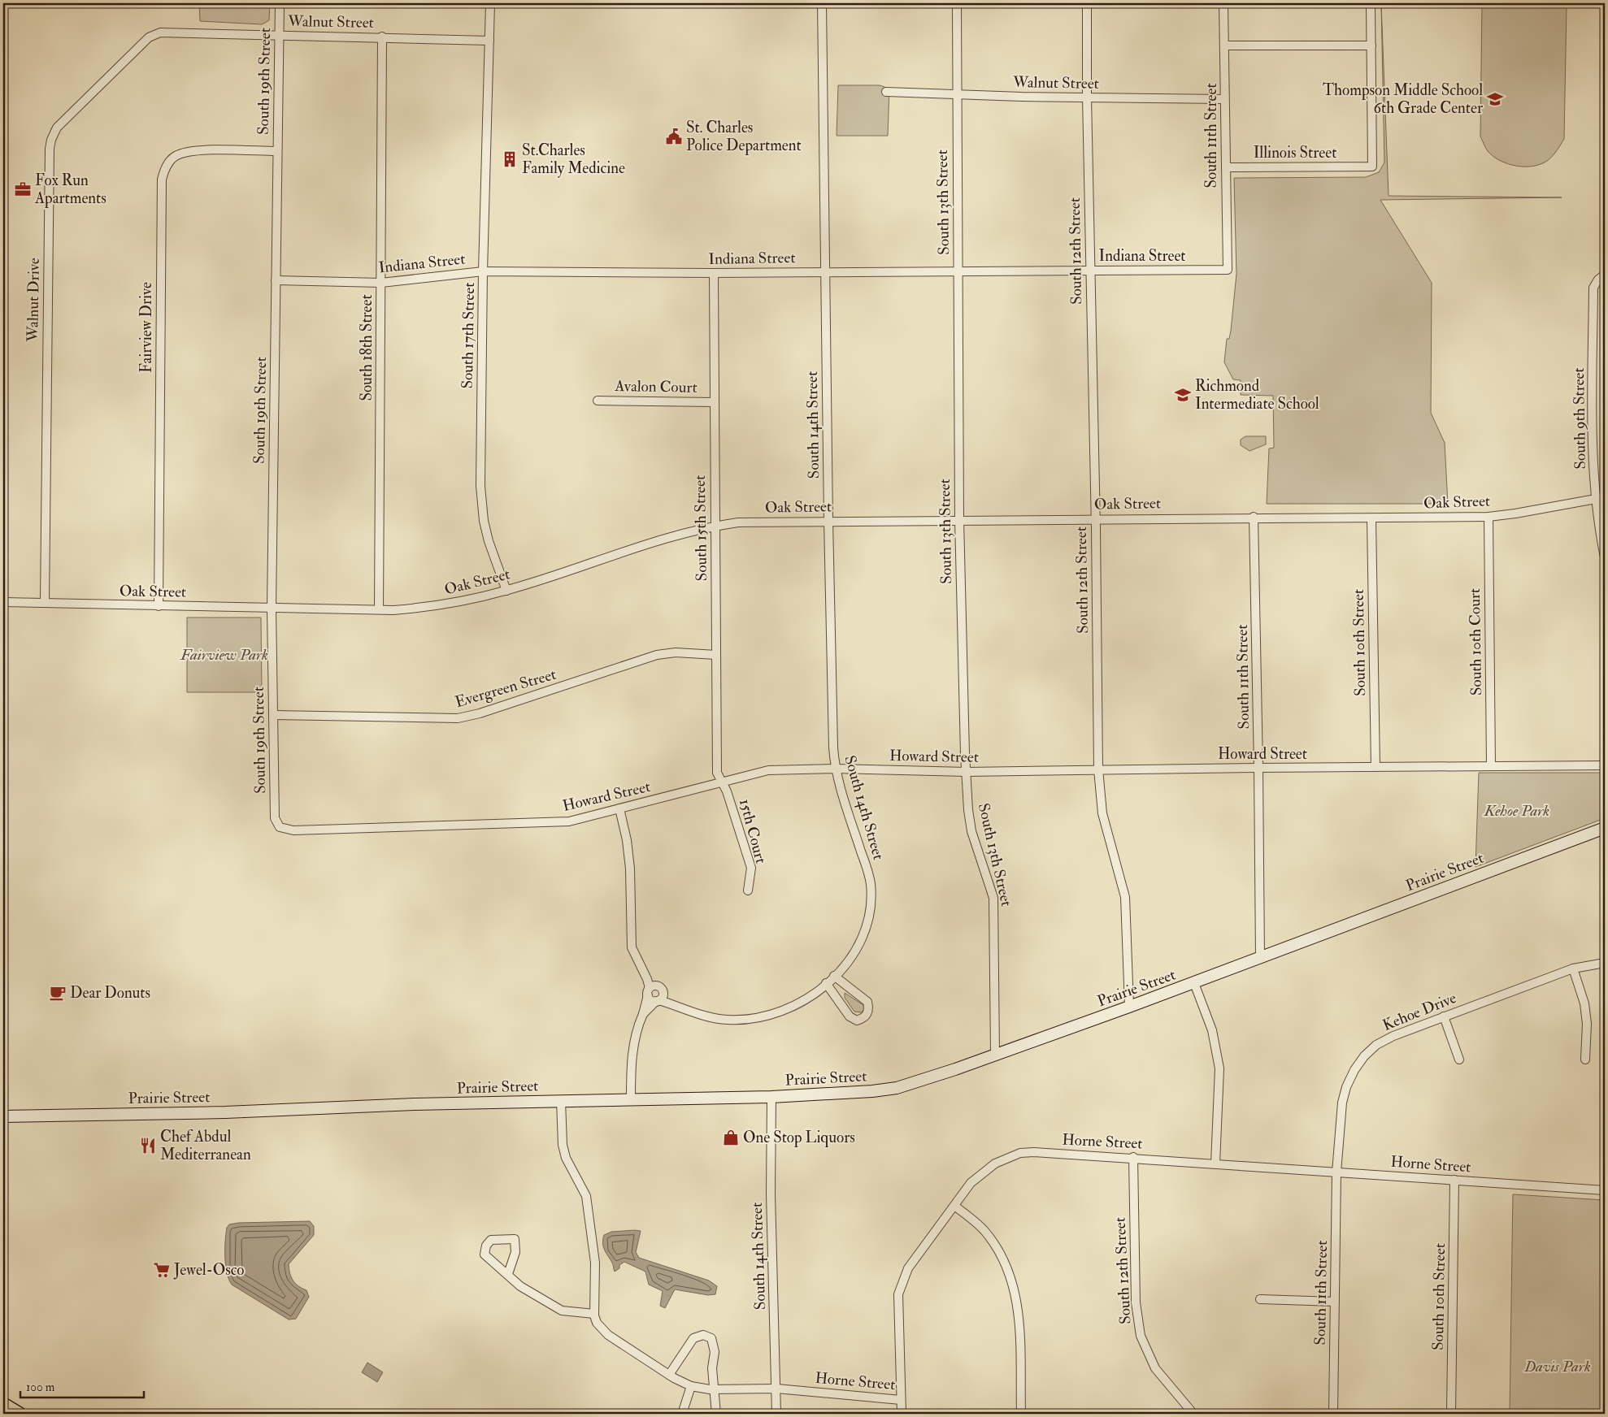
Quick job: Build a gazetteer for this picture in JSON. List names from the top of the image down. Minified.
{"streets":{"street":["Walnut Street","South 19th Street","South 11th Street","Illinois Street","South 13th Street","South 12th Street","Indiana Street","Walnut Drive","Fairview Drive","South 17th Street","South 18th Street","Avalon Court","South 9th Street","South 14th Street","Oak Street","South 15th Street","South 10th Court","South 10th Street","Evergreen Street","Howard Street","15th Court","Prairie Street","Kehoe Drive","Horne Street"]},"crossings":[["Walnut Street","South 19th Street"],["Walnut Street","South 11th Street"],["Walnut Street","South 13th Street"],["Walnut Street","South 12th Street"],["Walnut Street","Walnut Drive"],["Walnut Street","South 17th Street"],["Walnut Street","South 18th Street"],["South 19th Street","Indiana Street"],["South 19th Street","Fairview Drive"],["South 19th Street","Oak Street"],["South 19th Street","Evergreen Street"],["South 19th Street","Howard Street"],["South 11th Street","Illinois Street"],["South 11th Street","Indiana Street"],["South 11th Street","Oak Street"],["South 11th Street","Howard Street"],["South 11th Street","Prairie Street"],["South 11th Street","Kehoe Drive"],["South 11th Street","Horne Street"],["South 13th Street","Indiana Street"],["South 13th Street","Oak Street"],["South 13th Street","Howard Street"],["South 13th Street","Prairie Street"],["South 12th Street","Indiana Street"],["South 12th Street","Oak Street"],["South 12th Street","Howard Street"],["South 12th Street","Prairie Street"],["South 12th Street","Horne Street"],["Indiana Street","South 17th Street"],["Indiana Street","South 18th Street"],["Indiana Street","South 14th Street"],["Indiana Street","South 15th Street"],["Walnut Drive","Oak Street"],["Fairview Drive","Oak Street"],["South 17th Street","Oak Street"],["South 18th Street","Oak Street"],["Avalon Court","South 15th Street"],["South 9th Street","Oak Street"],["South 14th Street","Oak Street"],["South 14th Street","Howard Street"],["South 14th Street","Prairie Street"],["South 14th Street","Horne Street"],["Oak Street","South 15th Street"],["Oak Street","South 10th Court"],["Oak Street","South 10th Street"],["South 15th Street","Evergreen Street"],["South 15th Street","Howard Street"],["South 15th Street","15th Court"],["South 10th Court","Howard Street"],["South 10th Street","Howard Street"],["South 10th Street","Horne Street"],["Howard Street","15th Court"],["Kehoe Drive","Horne Street"]],"parks":["Fairview Park","Kehoe Park","Davis Park"],"places":{"school or university":["Thompson Middle School 6th Grade Center","Richmond Intermediate School"],"public building":["St. Charles Police Department"],"building":["St.Charles Family Medicine"],"office":["Fox Run Apartments"],"cafe":["Dear Donuts"],"shop":["One Stop Liquors"],"restaurant":["Chef Abdul Mediterranean"],"supermarket":["Jewel-Osco"]},"scale_bar":"100 m"}
